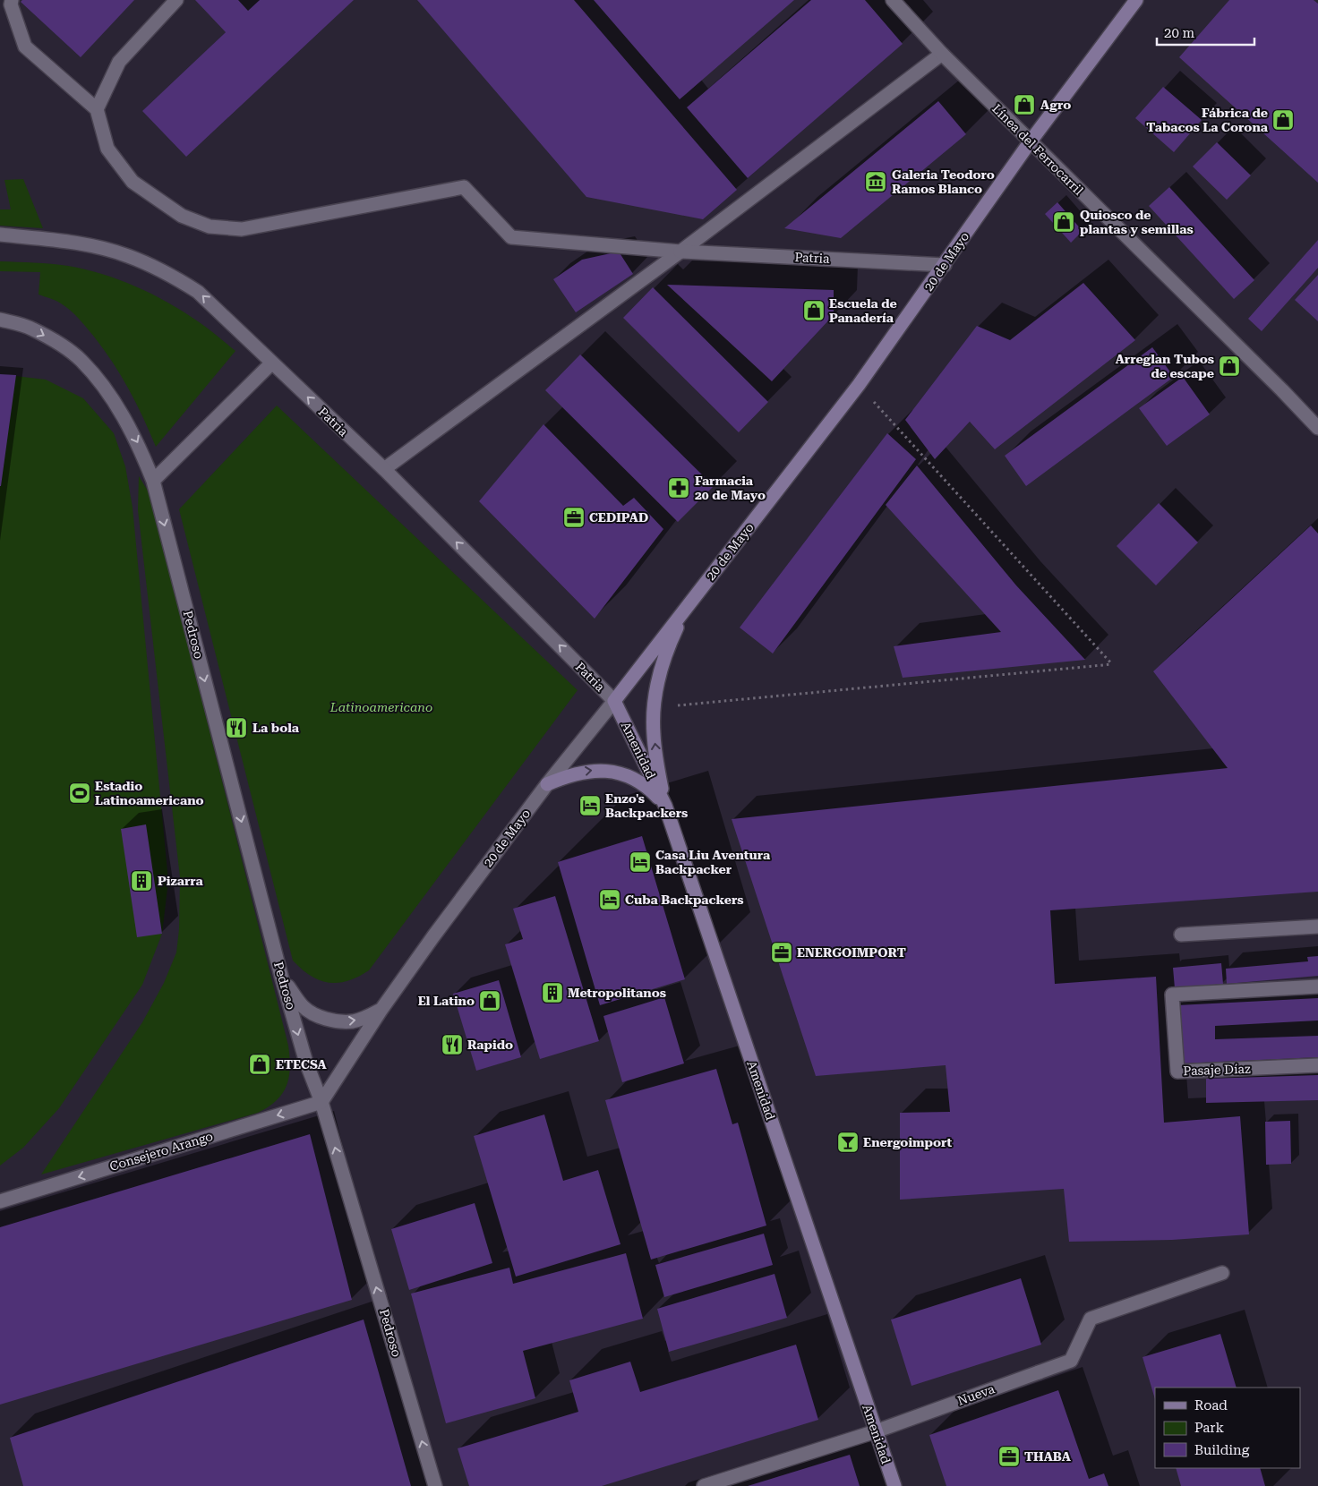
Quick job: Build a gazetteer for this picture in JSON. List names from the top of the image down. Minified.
{"streets":{"main road":["20 de Mayo","Amenidad"],"street":["Línea del Ferrocarril","Patria","Pedroso","Pasaje Díaz","Consejero Arango","Nueva"]},"crossings":[["Línea del Ferrocarril","20 de Mayo"],["Patria","20 de Mayo"],["Patria","Amenidad"],["20 de Mayo","Pedroso"],["20 de Mayo","Amenidad"],["20 de Mayo","Consejero Arango"],["Pedroso","Consejero Arango"],["Amenidad","Nueva"]],"one_way":["Patria","Consejero Arango"],"parks":["Latinoamericano"],"places":{"shop":["Agro","Fábrica de Tabacos La Corona","Quiosco de plantas y semillas","Escuela de Panadería","Arreglan Tubos de escape","El Latino","ETECSA"],"museum":["Galeria Teodoro Ramos Blanco"],"pharmacy":["Farmacia 20 de Mayo"],"office":["CEDIPAD","ENERGOIMPORT","THABA"],"restaurant":["La bola","Rapido"],"sports":["Estadio Latinoamericano"],"hotel":["Enzo's Backpackers","Casa Liu Aventura Backpacker","Cuba Backpackers"],"building":["Pizarra","Metropolitanos"],"bar":["Energoimport"]},"legend":["Road","Park","Building"],"scale_bar":"20 m"}
